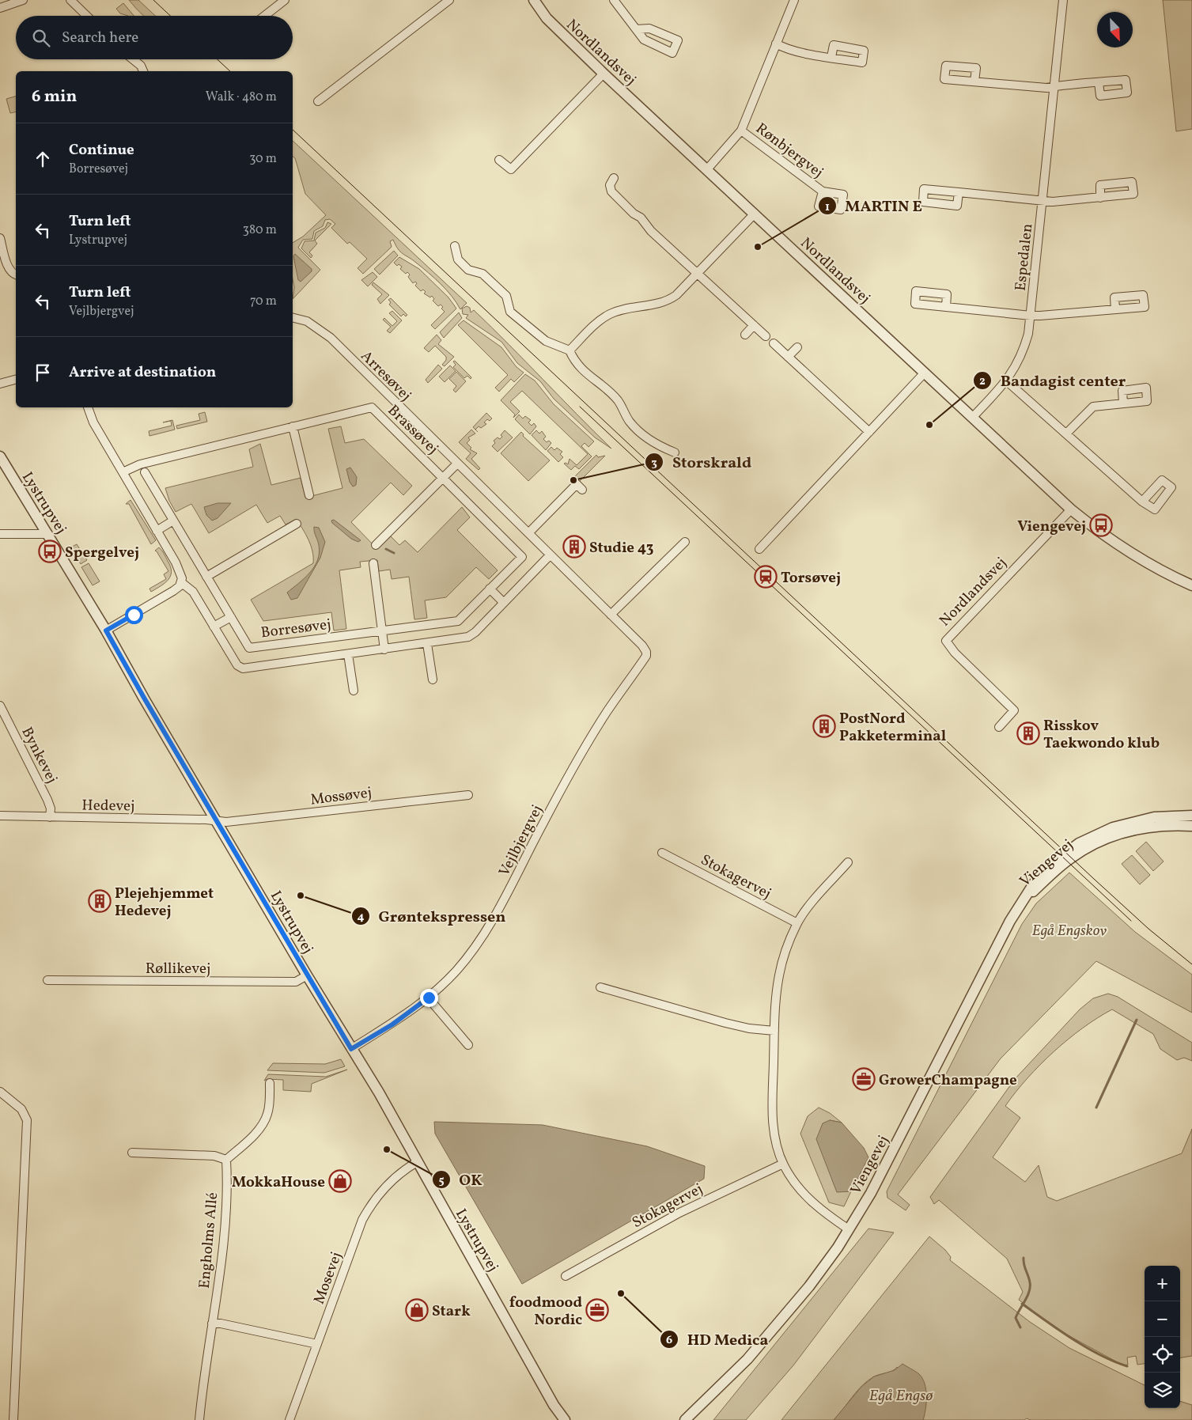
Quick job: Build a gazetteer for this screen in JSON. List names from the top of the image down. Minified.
{"streets":{"street":["Nordlandsvej","Rønbjergvej","Espedalen","Arresøvej","Brassøvej","Lystrupvej","Borresøvej","Bynkevej","Mossøvej","Hedevej","Vejlbjergvej","Viengevej","Stokagervej","Røllikevej","Engholms Allé","Mosevej"]},"crossings":[["Nordlandsvej","Rønbjergvej"],["Nordlandsvej","Espedalen"],["Arresøvej","Vejlbjergvej"],["Brassøvej","Borresøvej"],["Lystrupvej","Mossøvej"],["Lystrupvej","Hedevej"],["Lystrupvej","Vejlbjergvej"],["Lystrupvej","Røllikevej"],["Lystrupvej","Mosevej"],["Bynkevej","Hedevej"],["Mossøvej","Hedevej"]],"water":["Egå Engsø"],"parks":["Egå Engskov"],"places":{"other":["MARTIN E","Bandagist center","Storskrald","Grøntekspressen","OK","HD Medica"],"bus stop":["Viengevej","Spergelvej"],"building":["Studie 43","PostNord Pakketerminal","Risskov Taekwondo klub","Plejehjemmet Hedevej"],"station":["Torsøvej"],"office":["GrowerChampagne","foodmood Nordic"],"shop":["MokkaHouse","Stark"]},"north":"bottom right","page":{"search":"Search here","heading":["6 min","Walk · 480 m"],"list":[["Continue","Borresøvej","30 m"],["Turn left","Lystrupvej","380 m"],["Turn left","Vejlbjergvej","70 m"],"Arrive at destination"],"map_buttons":["+","−"]}}
